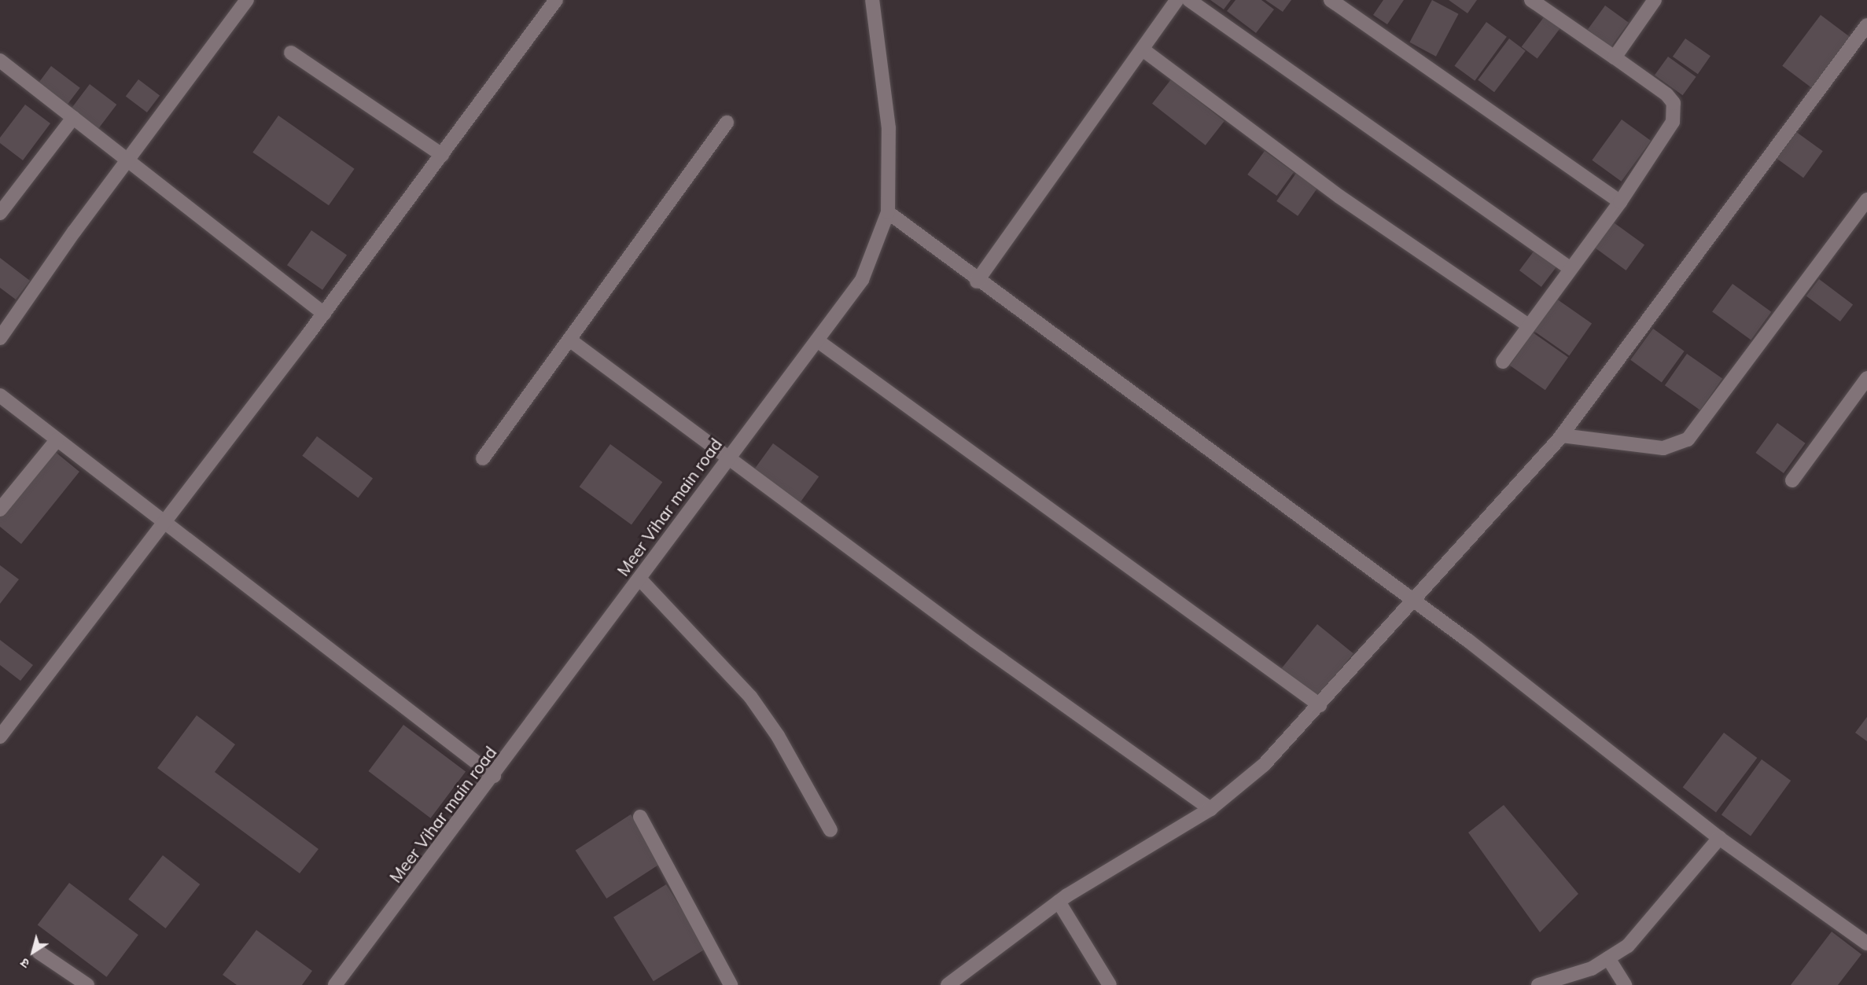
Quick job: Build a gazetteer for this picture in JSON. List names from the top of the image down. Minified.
{"streets":{"street":["Meer Vihar main road"]},"north":"bottom left"}
